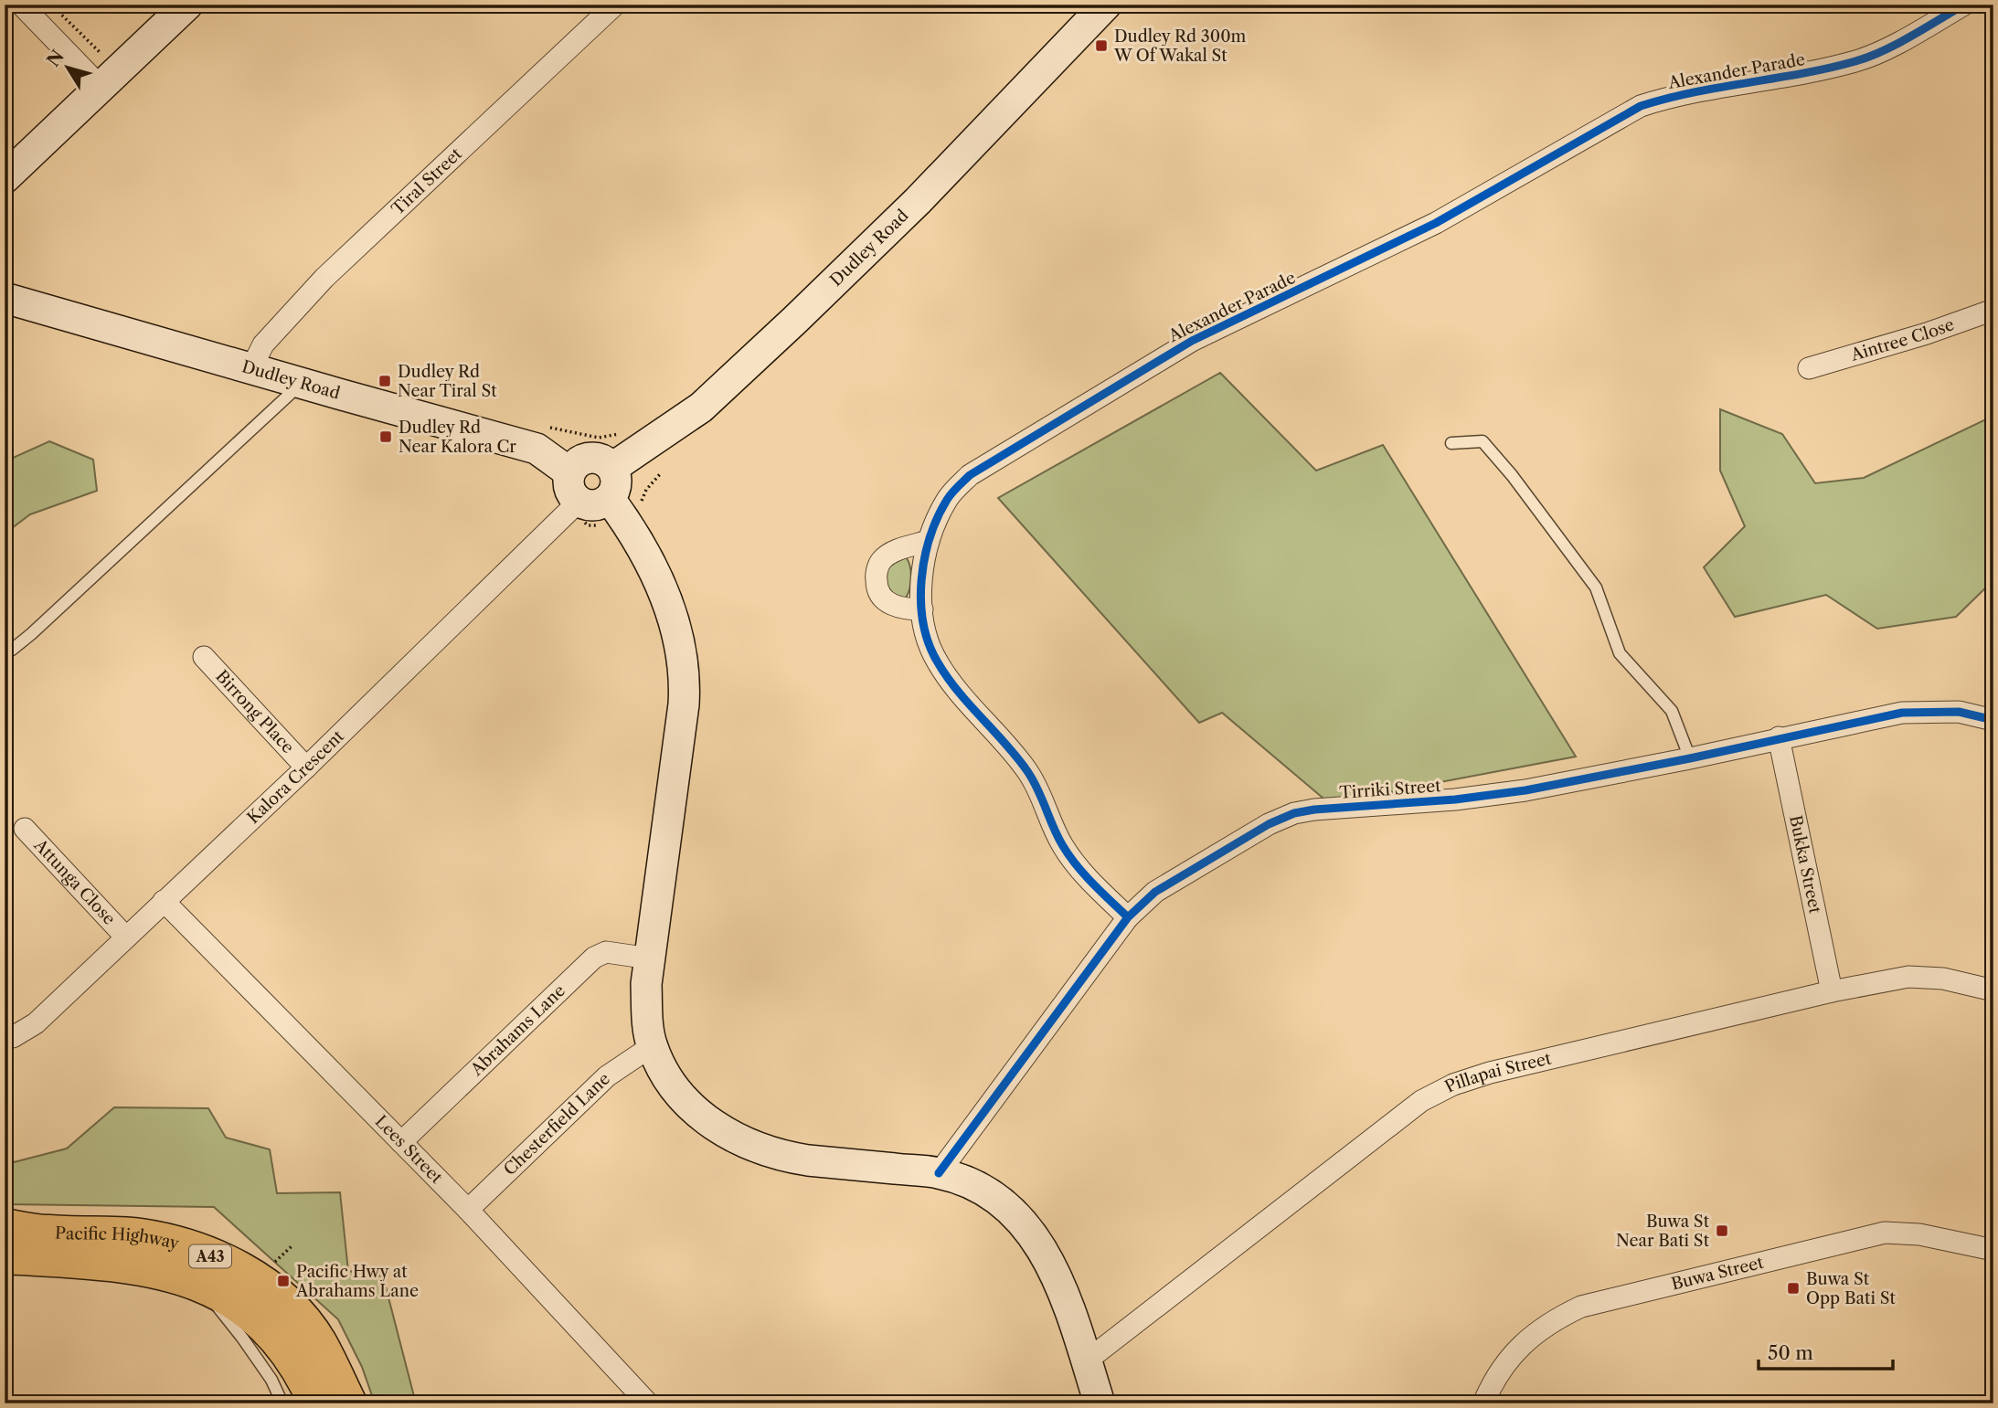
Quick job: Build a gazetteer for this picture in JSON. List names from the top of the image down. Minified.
{"streets":{"highway":["Pacific Highway","A43"],"street":["Alexander Parade","Tiral Street","Dudley Road","Aintree Close","Birrong Place","Kalora Crescent","Tirriki Street","Bukka Street","Attunga Close","Abrahams Lane","Pillapai Street","Chesterfield Lane","Lees Street","Buwa Street"]},"crossings":[["Alexander Parade","Tirriki Street"],["Tiral Street","Dudley Road"],["Birrong Place","Kalora Crescent"],["Kalora Crescent","Attunga Close"],["Kalora Crescent","Lees Street"],["Tirriki Street","Bukka Street"],["Bukka Street","Pillapai Street"],["Abrahams Lane","Lees Street"],["Chesterfield Lane","Lees Street"]],"places":{"transit":["Dudley Rd 300m W Of Wakal St","Dudley Rd Near Tiral St","Dudley Rd Near Kalora Cr","Buwa St Near Bati St","Pacific Hwy at Abrahams Lane","Buwa St Opp Bati St"]},"scale_bar":"50 m","north":"top left"}
